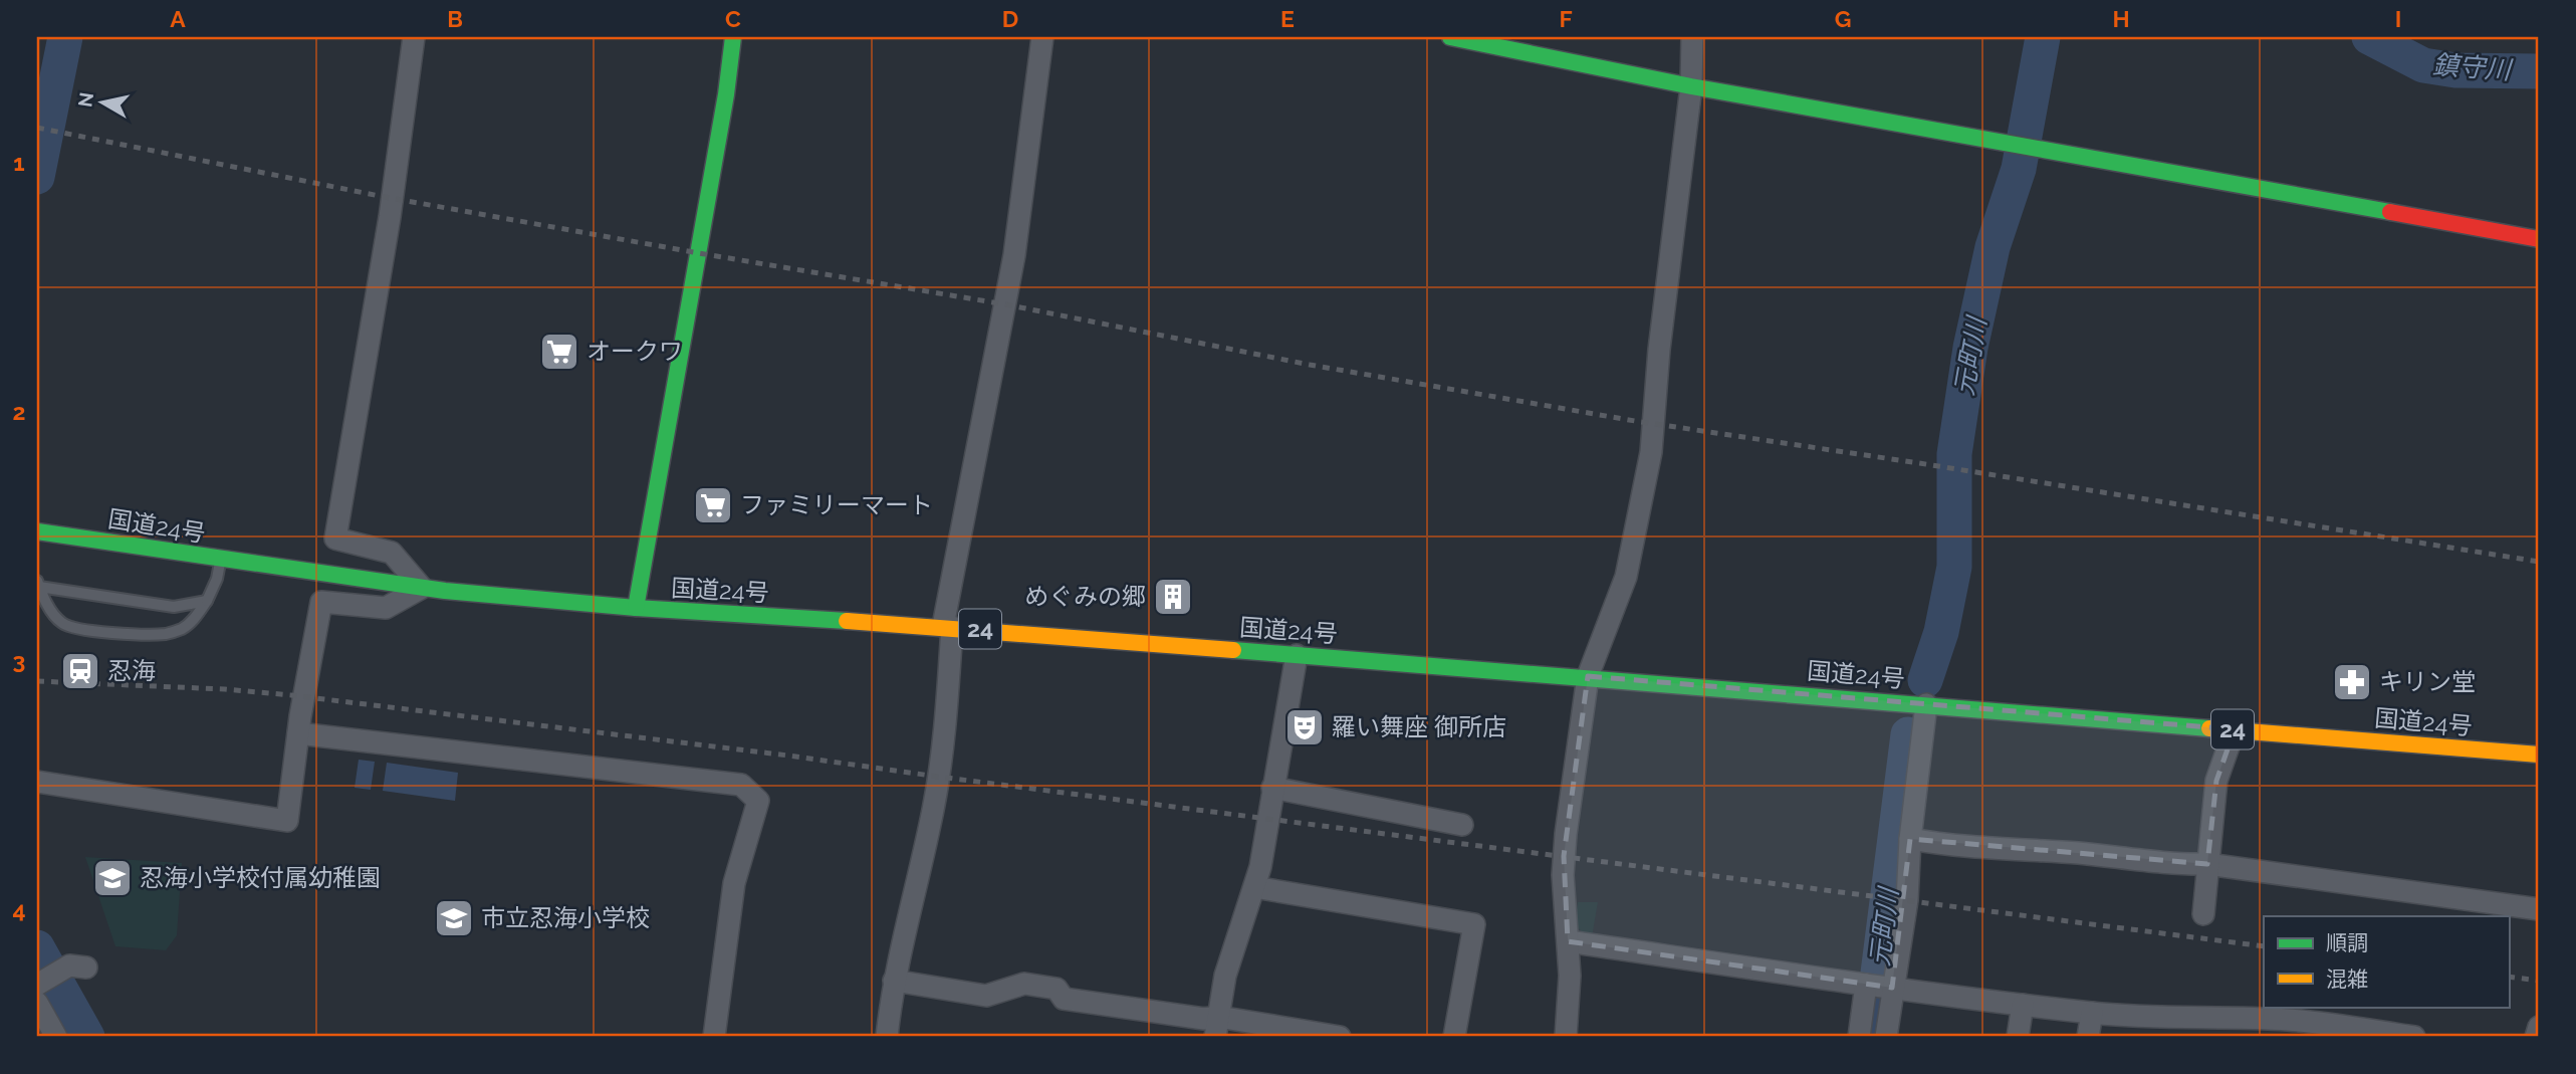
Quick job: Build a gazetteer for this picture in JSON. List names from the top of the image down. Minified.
{"streets":{"main road":["国道24号","24"]},"water":["鎮守川","元町川"],"places":{"supermarket":["オークワ","ファミリーマート"],"building":["めぐみの郷"],"station":["忍海"],"pharmacy":["キリン堂"],"theatre":["羅い舞座 御所店"],"school or university":["忍海小学校付属幼稚園","市立忍海小学校"]},"legend":["順調","混雑"],"north":"left","grid":{"columns":["A","B","C","D","E","F","G","H","I"],"rows":["1","2","3","4"]}}
